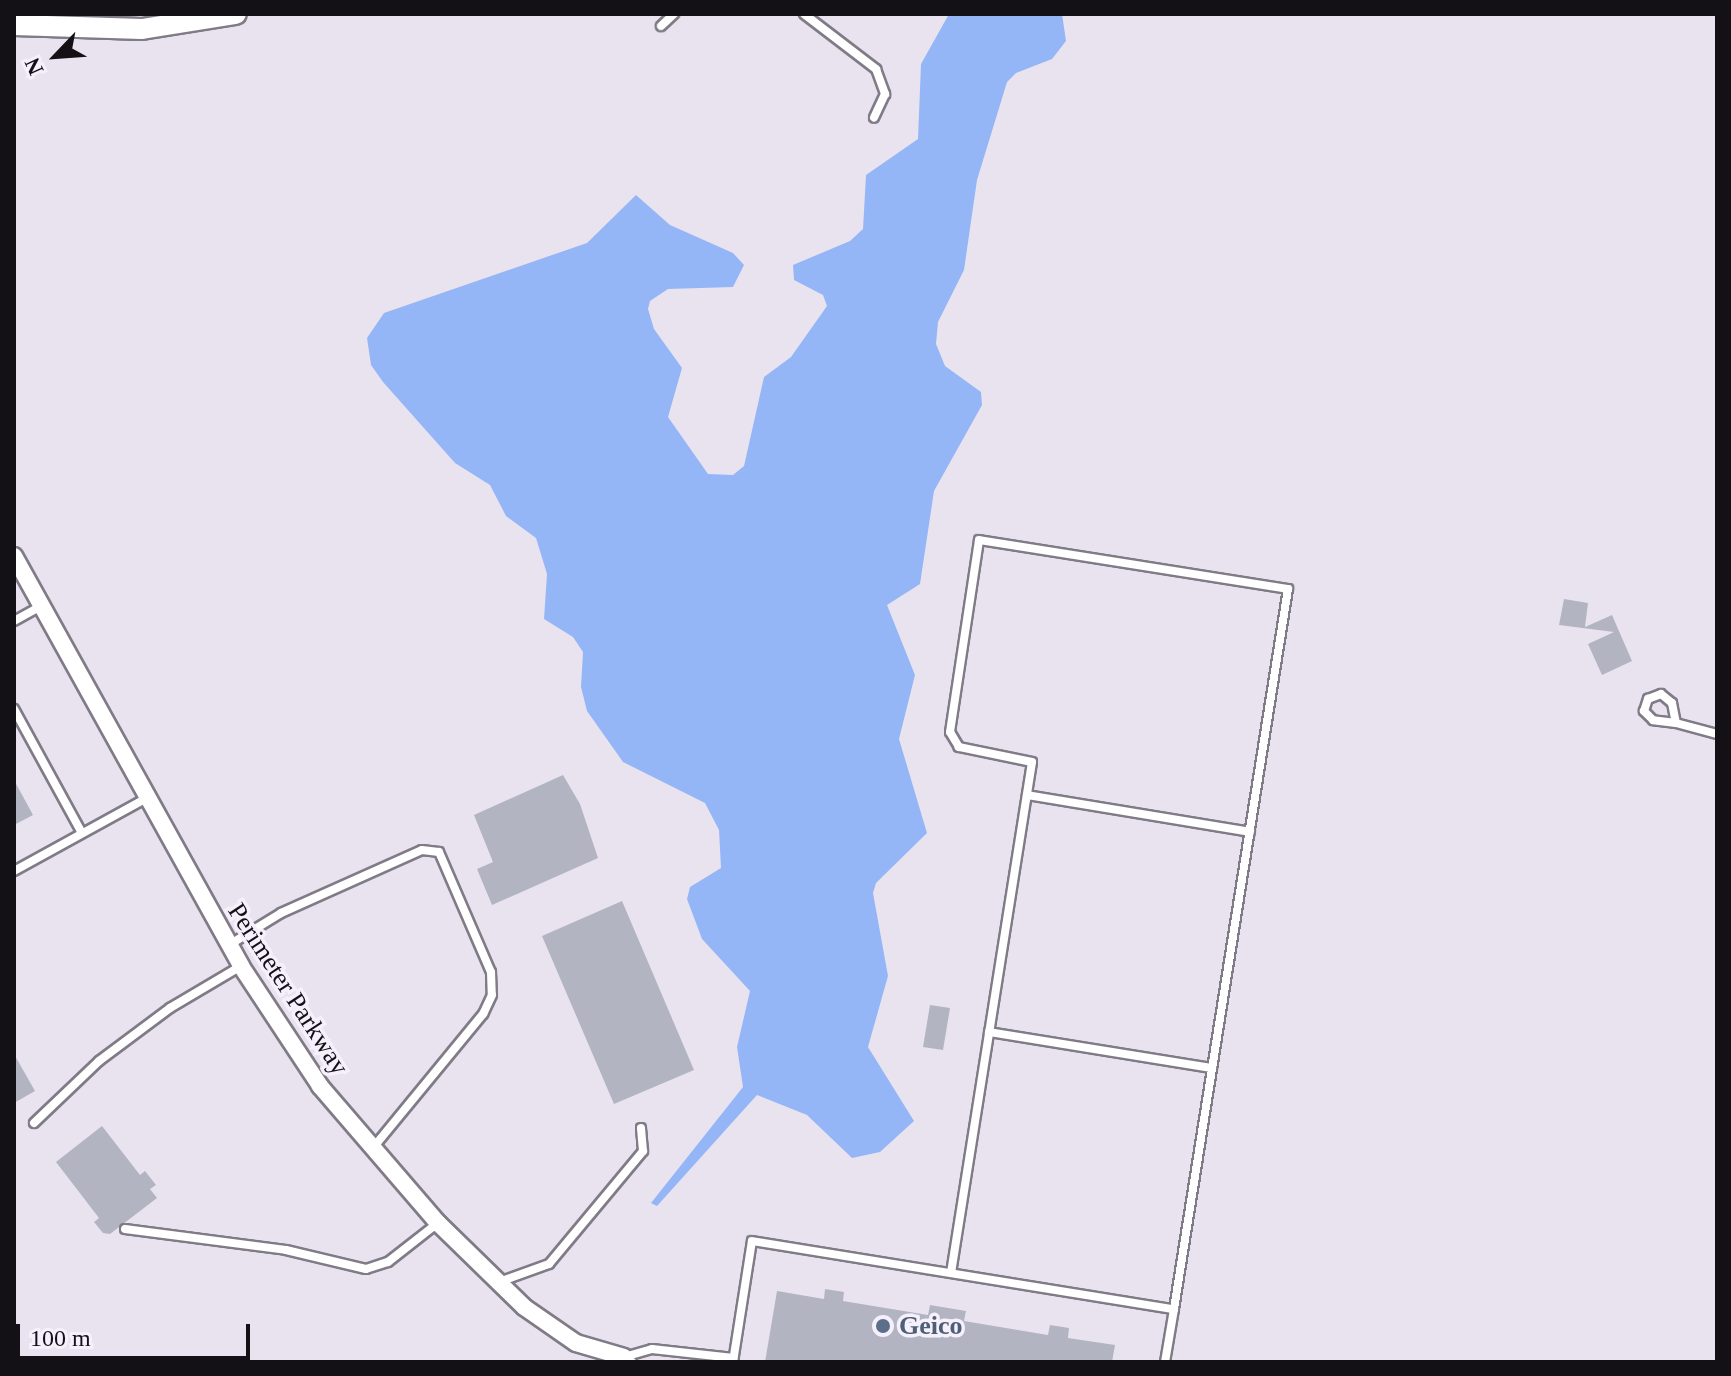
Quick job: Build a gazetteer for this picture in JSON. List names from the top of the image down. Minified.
{"streets":{"street":["Perimeter Parkway"]},"places":["Geico"],"scale_bar":"100 m","north":"bottom left"}
